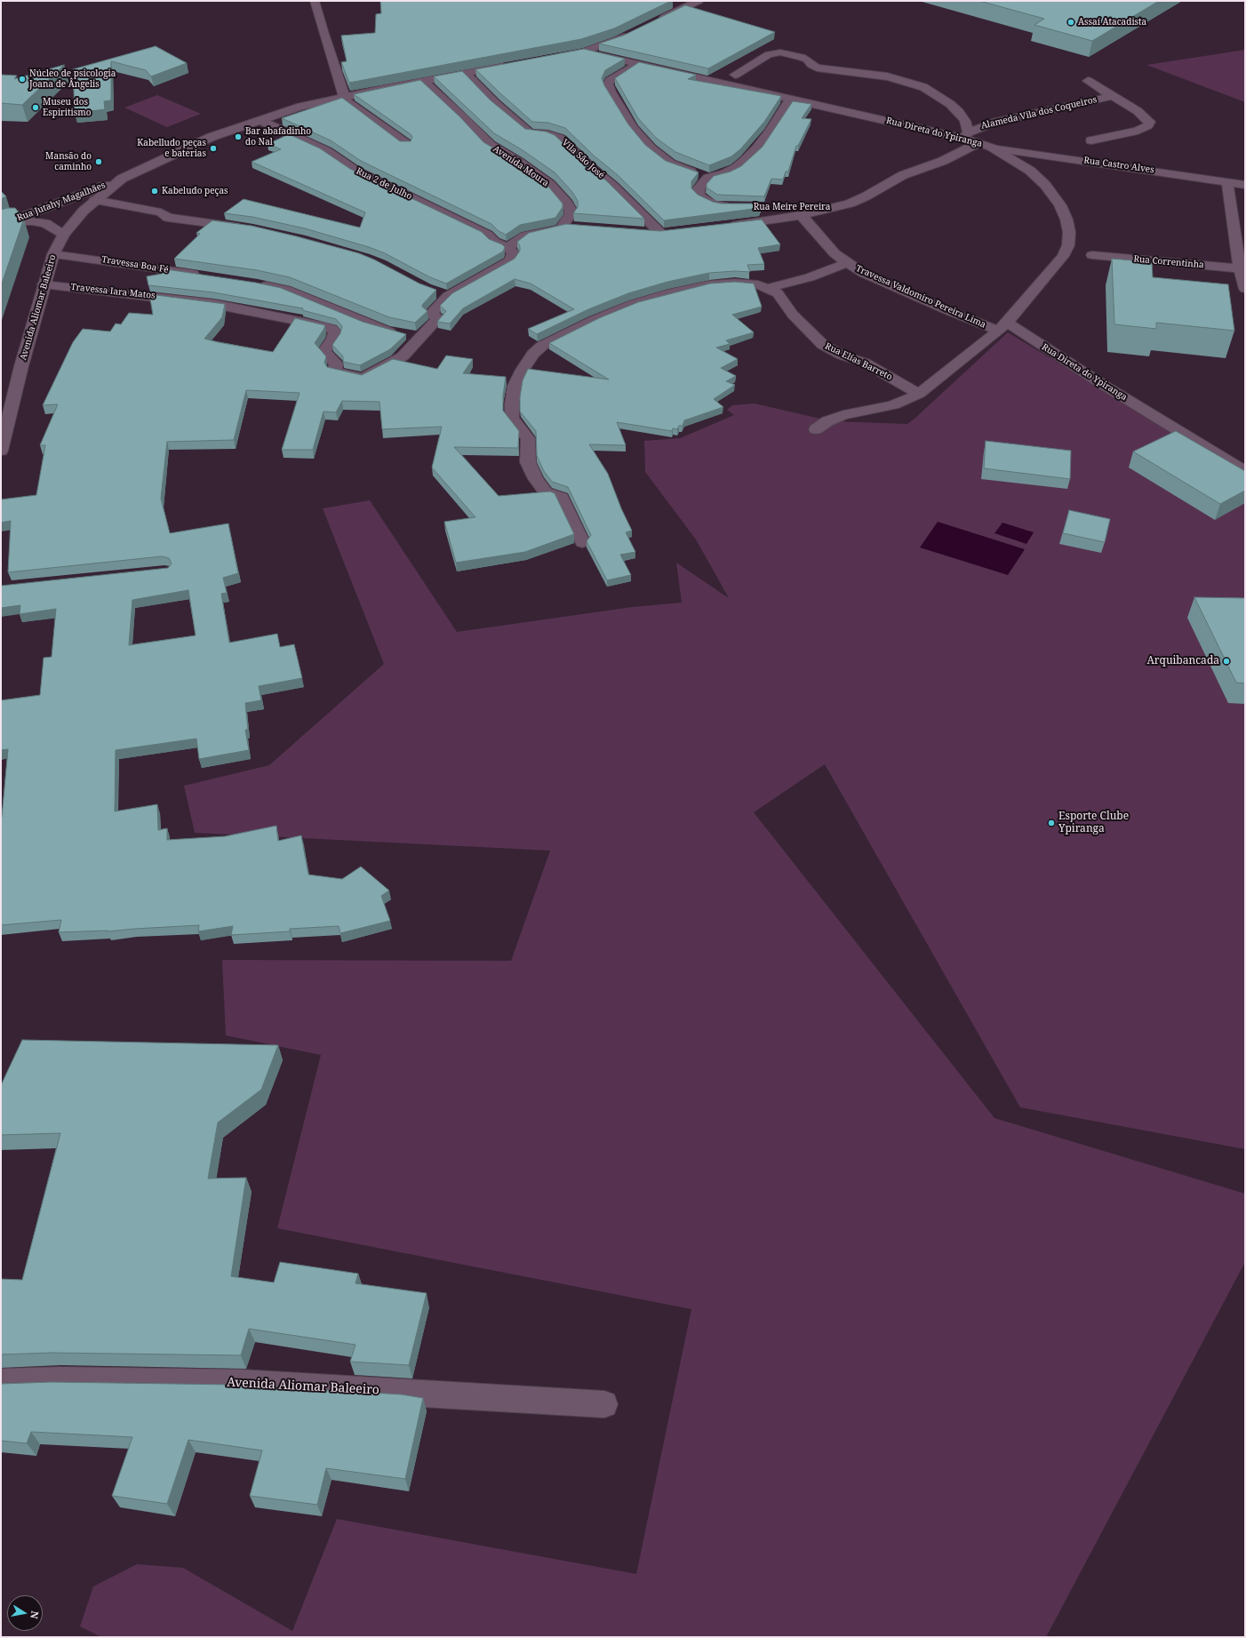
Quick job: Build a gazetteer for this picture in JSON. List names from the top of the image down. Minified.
{"streets":{"street":["Alameda Vila dos Coqueiros","Rua Direta do Ypiranga","Vila São José","Rua Castro Alves","Avenida Moura","Rua 2 de Julho","Rua Jutahy Magalhães","Rua Meire Pereira","Rua Correntinha","Travessa Boa Fé","Travessa Iara Matos","Travessa Valdomiro Pereira Lima","Avenida Aliomar Baleeiro","Rua Elías Barreto"]},"crossings":[["Alameda Vila dos Coqueiros","Rua Direta do Ypiranga"],["Rua Direta do Ypiranga","Rua Castro Alves"],["Rua Direta do Ypiranga","Travessa Valdomiro Pereira Lima"],["Vila São José","Avenida Aliomar Baleeiro"],["Avenida Moura","Rua 2 de Julho"],["Avenida Moura","Avenida Aliomar Baleeiro"],["Rua 2 de Julho","Avenida Aliomar Baleeiro"],["Rua Jutahy Magalhães","Avenida Aliomar Baleeiro"],["Travessa Boa Fé","Avenida Aliomar Baleeiro"],["Travessa Iara Matos","Avenida Aliomar Baleeiro"]],"places":["Assaí Atacadista","Núcleo de psicologia Joana de Ângelis","Museu dos Espiritismo","Bar abafadinho do Nal","Kabelludo peças e baterias","Mansão do caminho","Kabeludo peças","Arquibancada","Esporte Clube Ypiranga"],"north":"right"}
